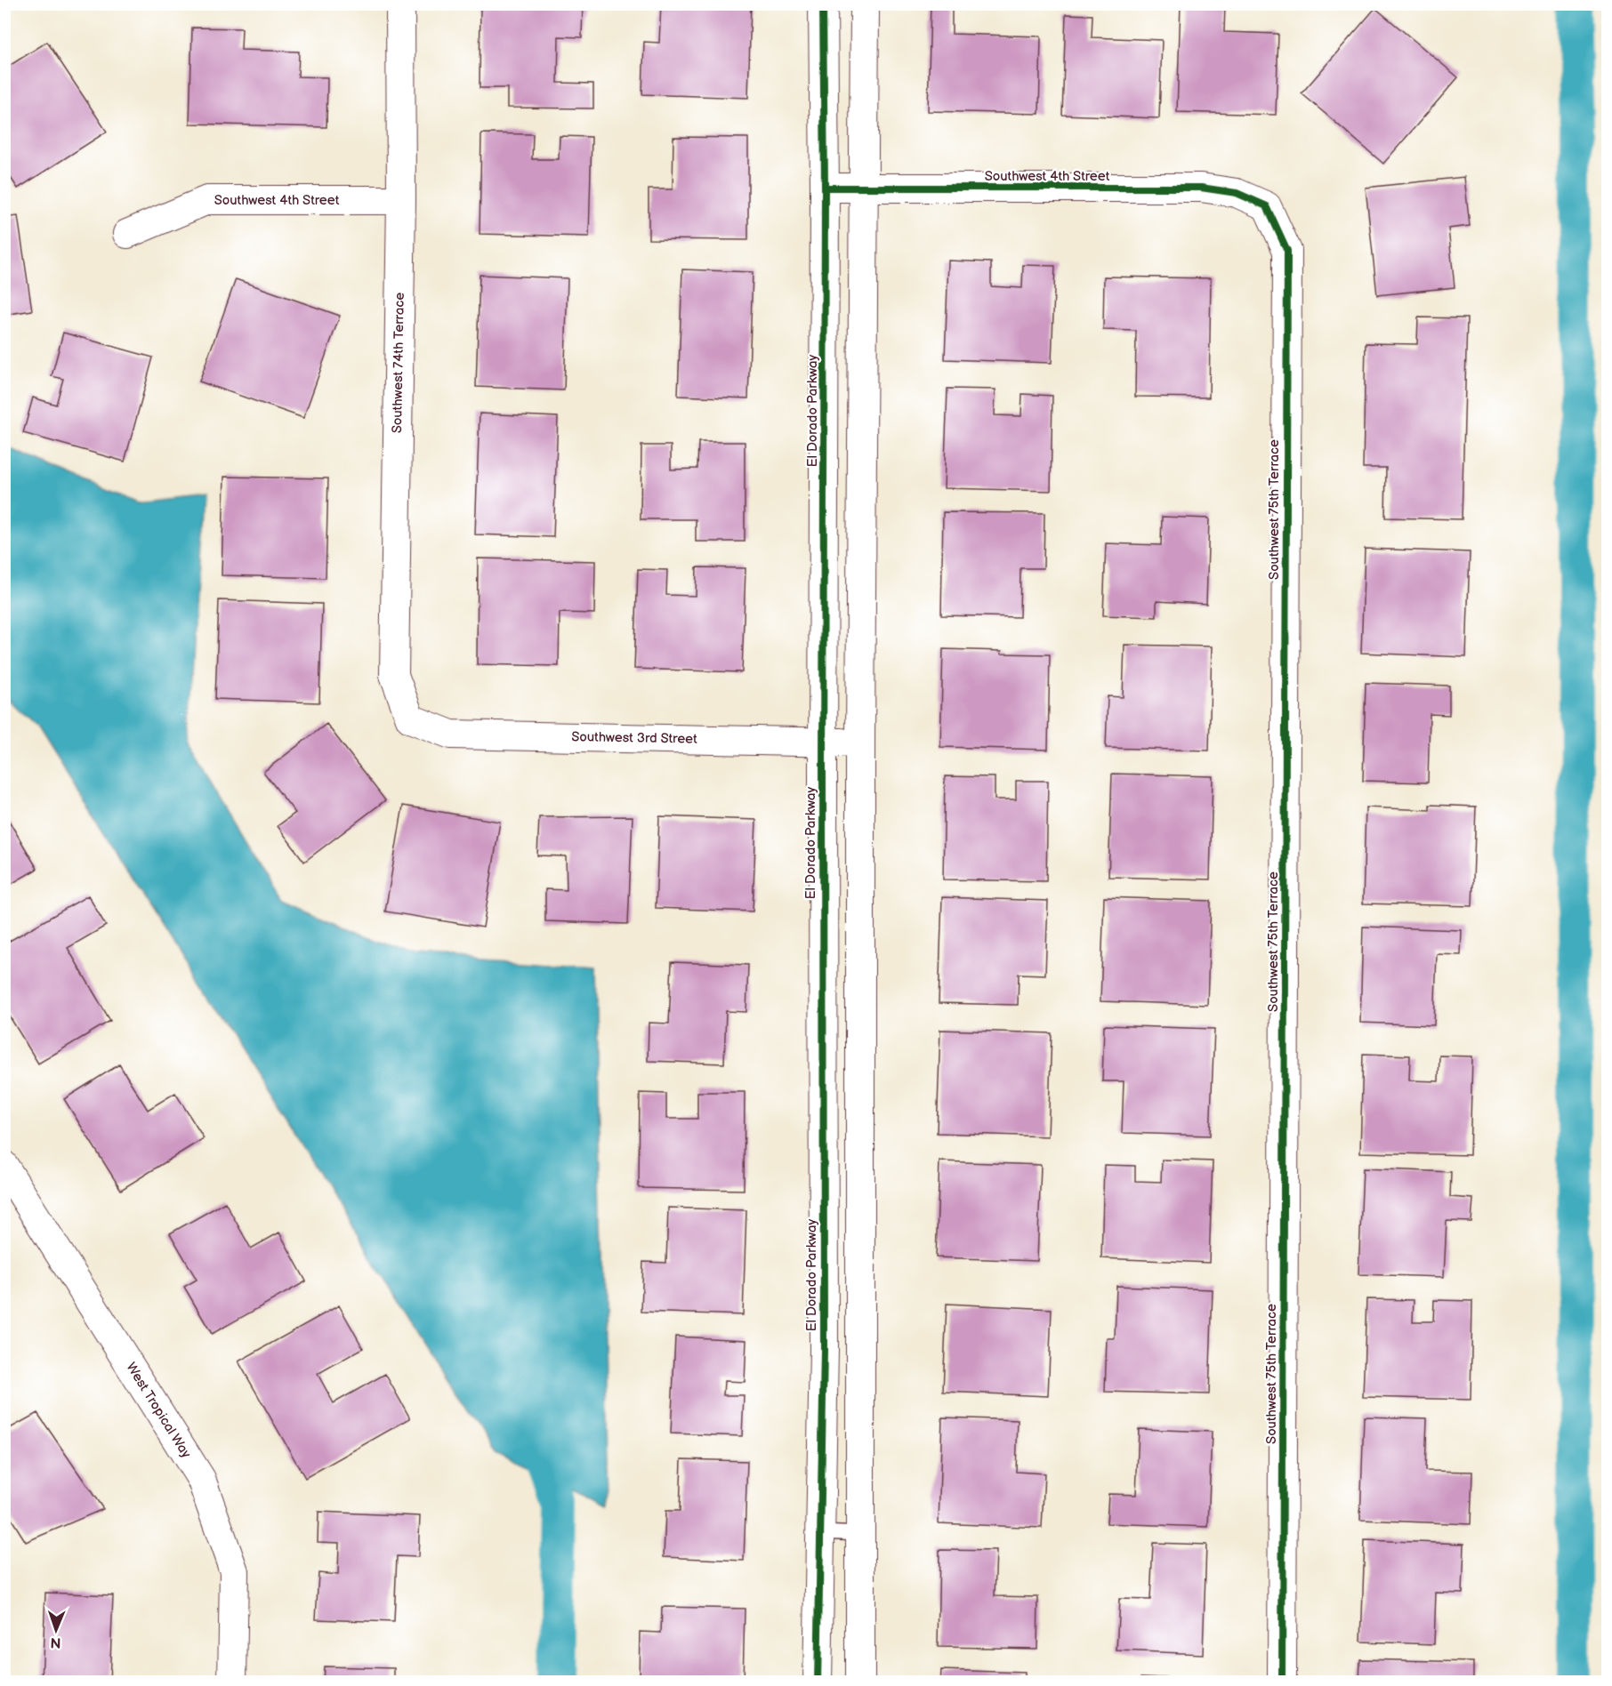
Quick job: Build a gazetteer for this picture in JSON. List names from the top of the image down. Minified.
{"streets":{"street":["Southwest 4th Street","Southwest 74th Terrace","El Dorado Parkway","Southwest 75th Terrace","Southwest 3rd Street","West Tropical Way"]},"crossings":[["Southwest 4th Street","Southwest 74th Terrace"],["Southwest 4th Street","El Dorado Parkway"],["Southwest 4th Street","Southwest 75th Terrace"],["Southwest 74th Terrace","Southwest 3rd Street"],["El Dorado Parkway","Southwest 3rd Street"]],"north":"bottom"}
